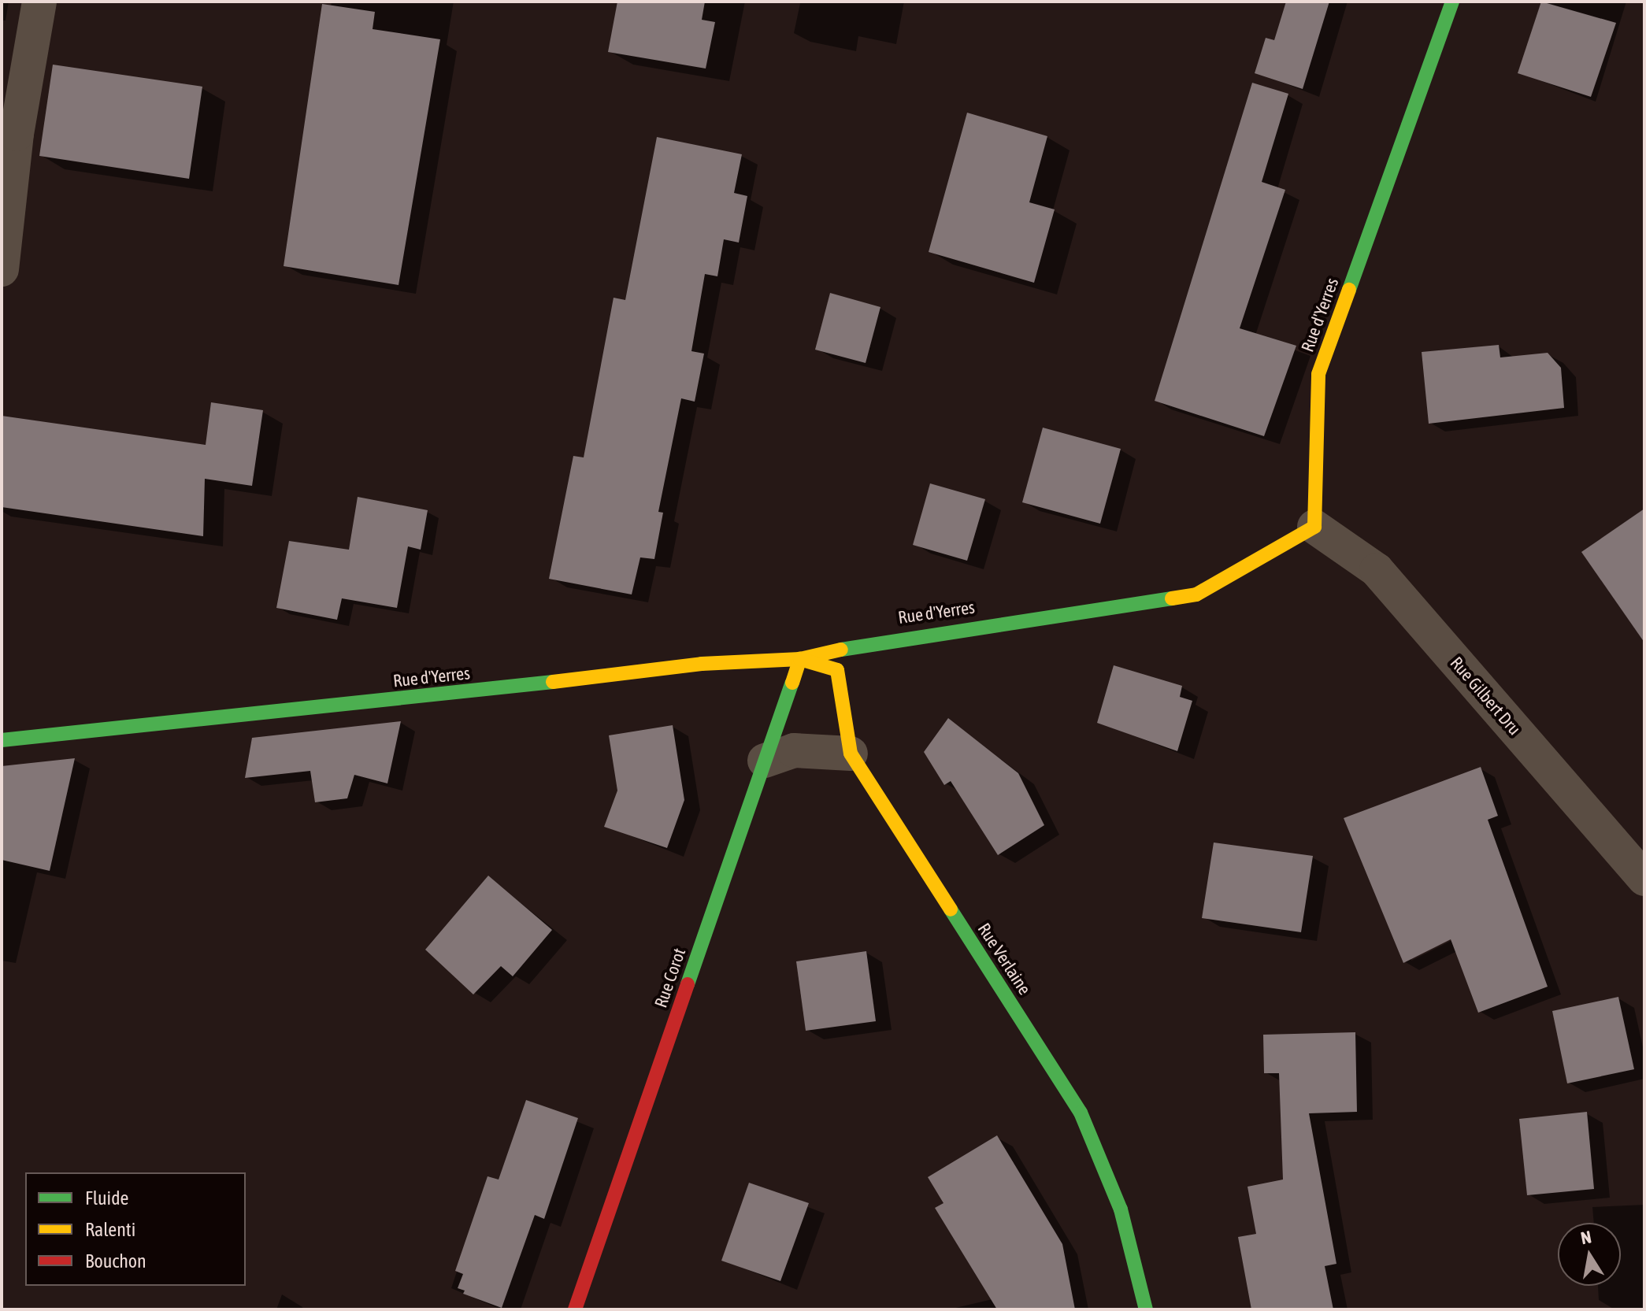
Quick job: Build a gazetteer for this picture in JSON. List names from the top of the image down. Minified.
{"streets":{"street":["Rue d'Yerres","Rue Gilbert Dru","Rue Verlaine","Rue Corot"]},"crossings":[["Rue d'Yerres","Rue Gilbert Dru"],["Rue d'Yerres","Rue Verlaine"],["Rue d'Yerres","Rue Corot"],["Rue Verlaine","Rue Corot"]],"legend":["Fluide","Ralenti","Bouchon"],"north":"top"}
